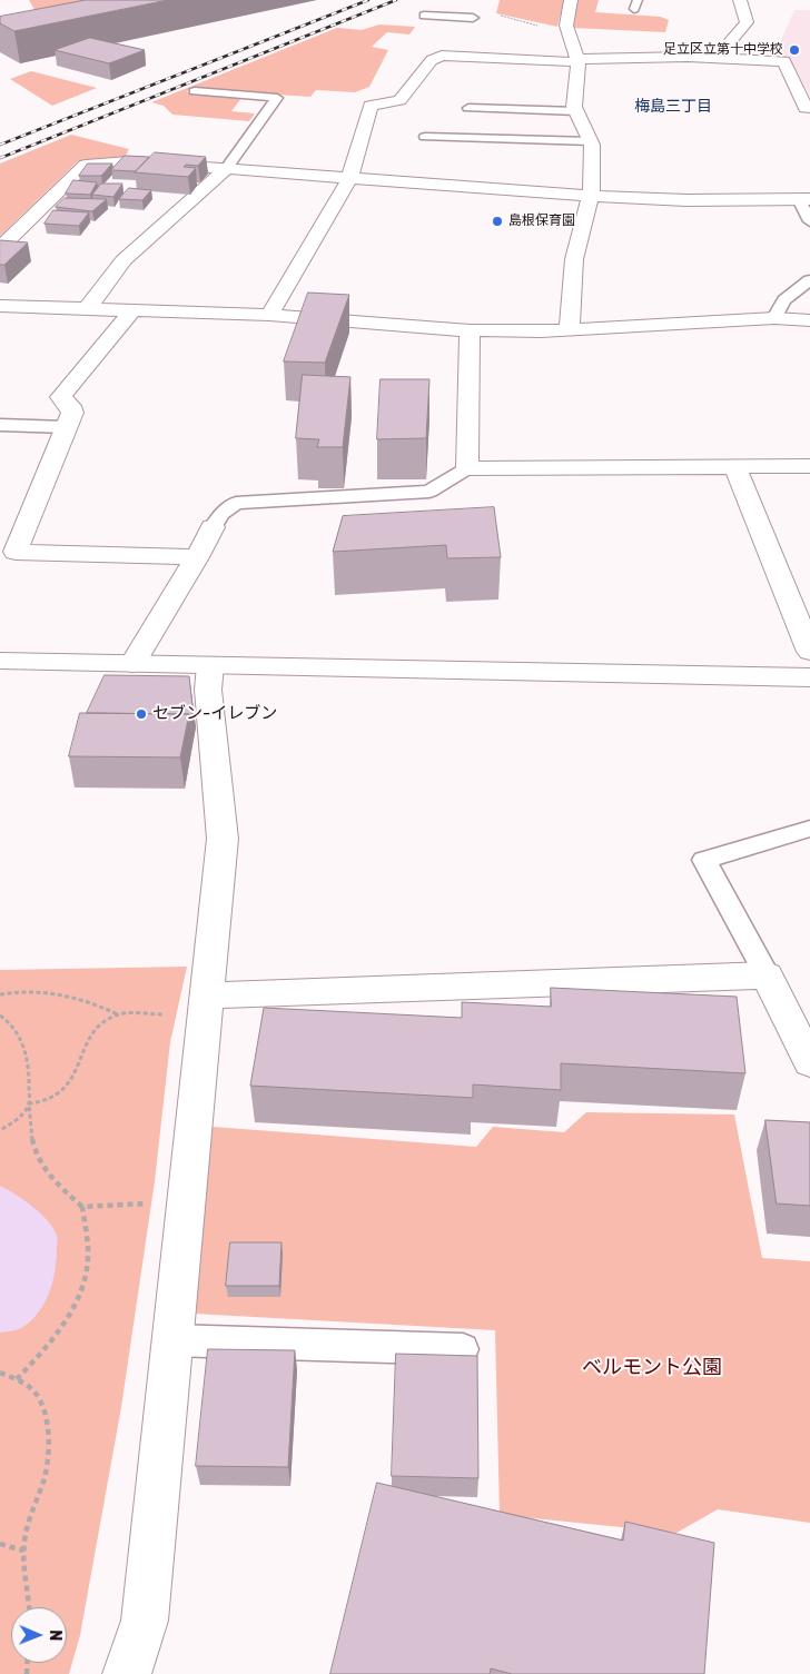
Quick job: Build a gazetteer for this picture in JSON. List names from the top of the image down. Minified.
{"districts":["梅島三丁目"],"parks":["ベルモント公園"],"places":["足立区立第十中学校","島根保育園","セブン-イレブン"],"north":"right"}
